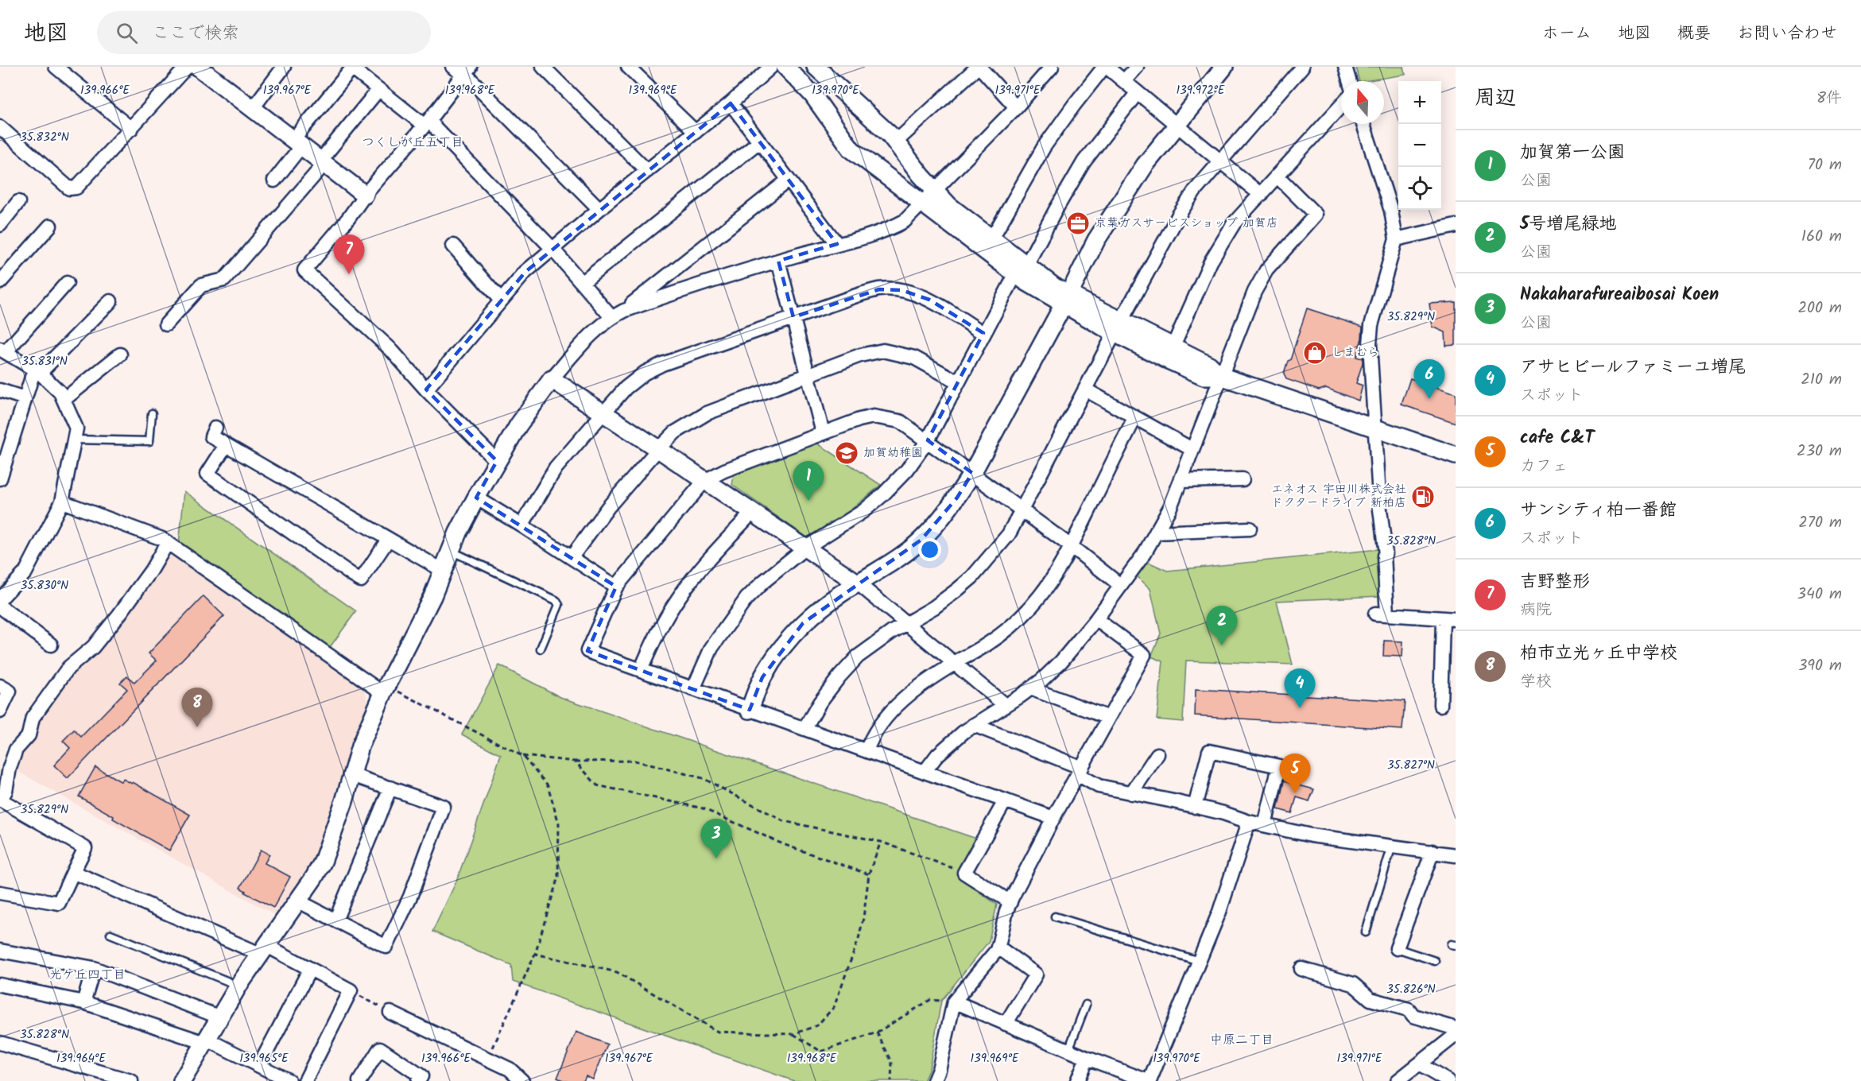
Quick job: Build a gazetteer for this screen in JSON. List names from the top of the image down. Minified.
{"districts":["つくしが丘五丁目","光ケ丘四丁目","中原二丁目"],"places":{"office":["京葉ガスサービスショップ 加賀店"],"shop":["しまむら"],"school or university":["加賀幼稚園"],"fuel station":["エネオス 宇田川株式会社 ドクタードライブ 新柏店"]},"north":"top","page":{"header":"地図","search":"ここで検索","nav":["ホーム","地図","概要","お問い合わせ"],"heading":["周辺","8件"],"map_buttons":["+","−"],"list":[{"mark":"1","name":"加賀第一公園","note":"公園","value":"70 m"},{"mark":"2","name":"5号増尾緑地","note":"公園","value":"160 m"},{"mark":"3","name":"Nakaharafureaibosai Koen","note":"公園","value":"200 m"},{"mark":"4","name":"アサヒビールファミーユ増尾","note":"スポット","value":"210 m"},{"mark":"5","name":"cafe C&T","note":"カフェ","value":"230 m"},{"mark":"6","name":"サンシティ柏一番館","note":"スポット","value":"270 m"},{"mark":"7","name":"吉野整形","note":"病院","value":"340 m"},{"mark":"8","name":"柏市立光ヶ丘中学校","note":"学校","value":"390 m"}],"pins":["7","6","1","2","4","8","5","3"]},"coordinates":["139.966°E","139.967°E","139.968°E","139.969°E","139.970°E","139.972°E","139.971°E","35.832°N","35.829°N","35.831°N","35.828°N","35.830°N","35.827°N","35.826°N","139.964°E","139.965°E"]}
